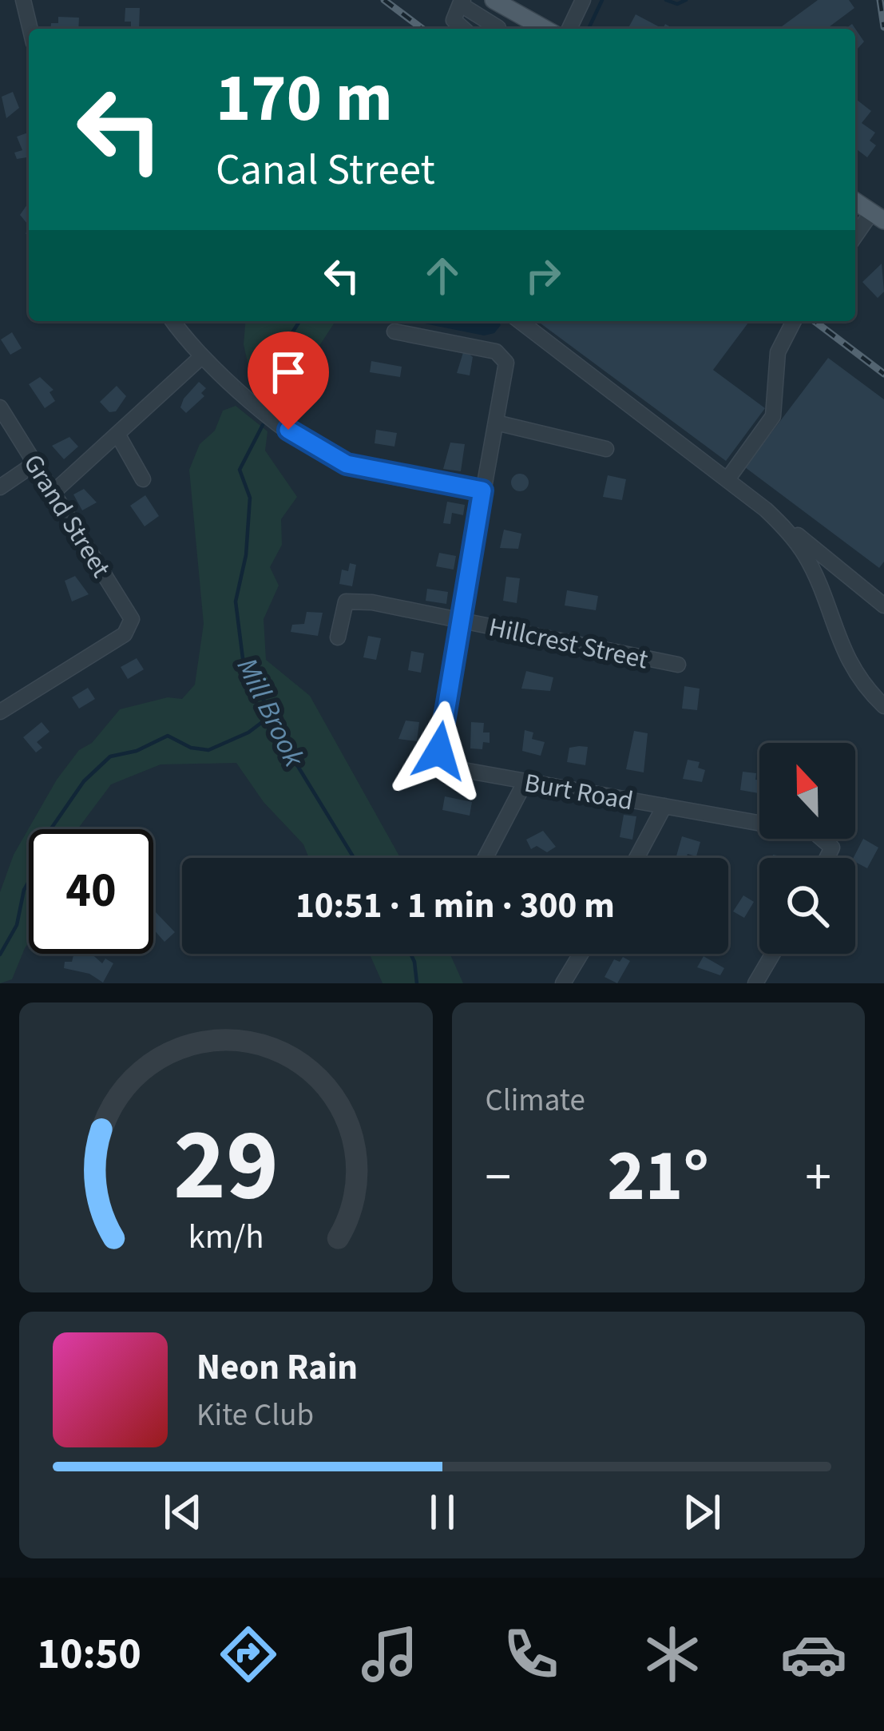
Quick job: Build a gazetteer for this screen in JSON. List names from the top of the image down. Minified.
{"streets":{"street":["Grand Street","Hillcrest Street","Burt Road"]},"crossings":[["Hillcrest Street","Burt Road"]],"water":["Mill Brook"],"north":"top","page":{"turn":["170 m","Canal Street"],"limit":"40","trip":"10:51 · 1 min · 300 m","tile":"Climate","heat":["−","21°","+"],"song":["Neon Rain","Kite Club"],"tabs":"10:50","gauge":["29","km/h"]}}
